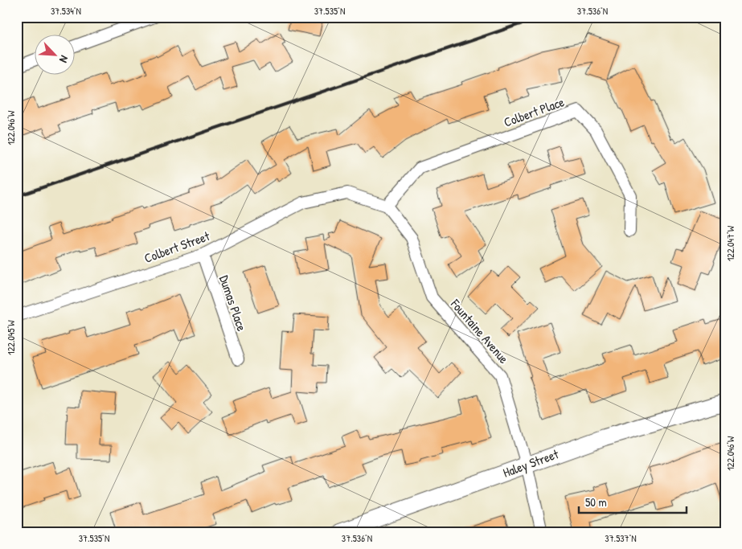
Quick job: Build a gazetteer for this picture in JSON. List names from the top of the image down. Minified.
{"streets":{"street":["Colbert Place","Colbert Street","Dumas Place","Fountaine Avenue","Haley Street"]},"crossings":[["Colbert Place","Colbert Street"],["Colbert Place","Fountaine Avenue"],["Colbert Street","Dumas Place"],["Colbert Street","Fountaine Avenue"],["Fountaine Avenue","Haley Street"]],"scale_bar":"50 m","north":"bottom right","coordinates":["37.534°N","37.535°N","37.536°N","122.046°W","122.047°W","122.045°W","37.537°N"]}
